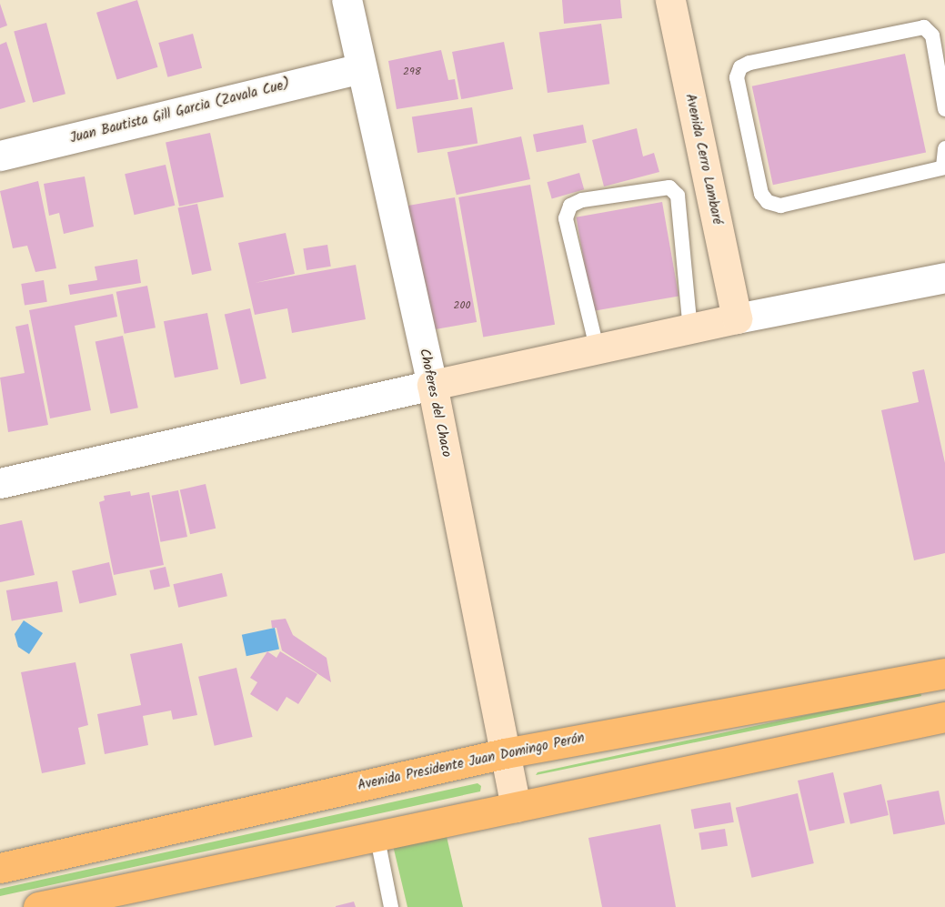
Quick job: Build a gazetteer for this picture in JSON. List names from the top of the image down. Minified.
{"streets":{"main road":["Avenida Cerro Lambaré","Choferes del Chaco","Avenida Presidente Juan Domingo Perón"],"street":["Juan Bautista Gill Garcia (Zavala Cue)"]},"crossings":[["Juan Bautista Gill Garcia (Zavala Cue)","Choferes del Chaco"],["Choferes del Chaco","Avenida Presidente Juan Domingo Perón"]],"house_numbers":["298","200"]}
